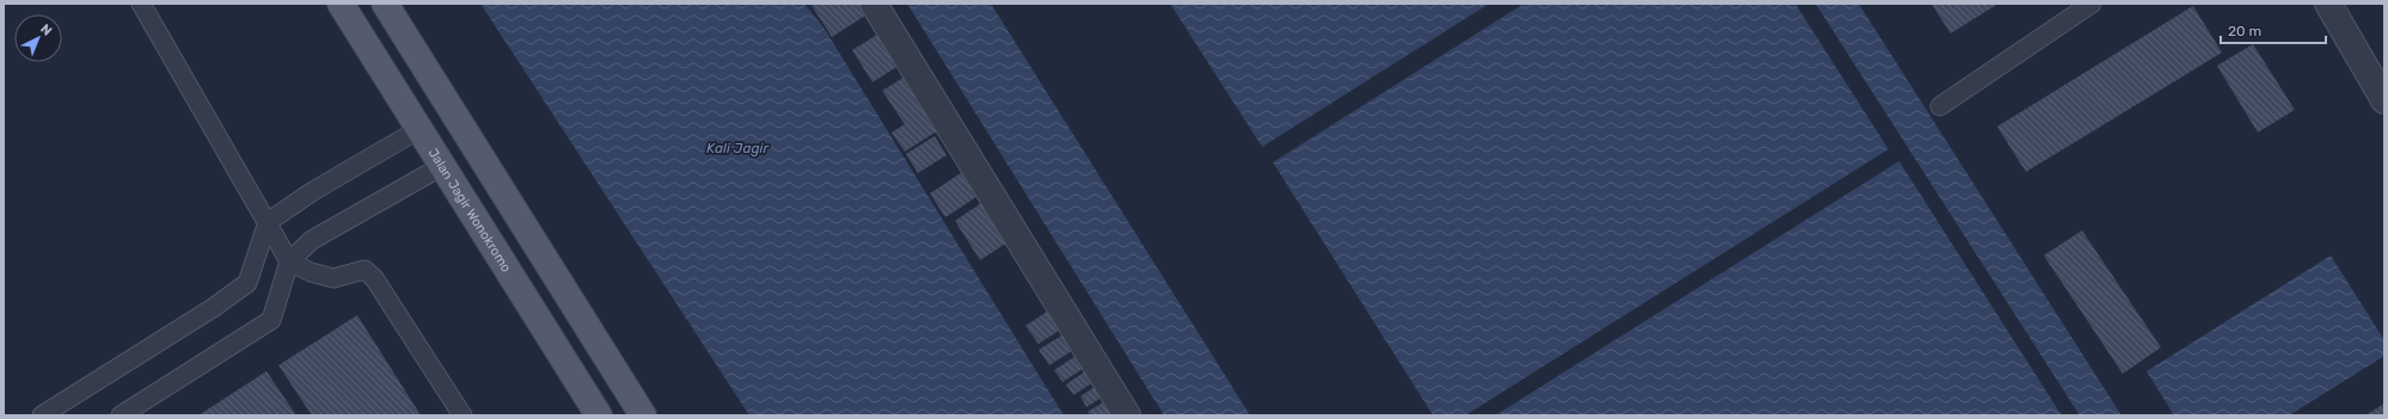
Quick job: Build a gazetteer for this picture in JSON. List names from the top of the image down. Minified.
{"streets":{"main road":["Jalan Jagir Wonokromo"]},"water":["Kali Jagir"],"scale_bar":"20 m","north":"top right"}
